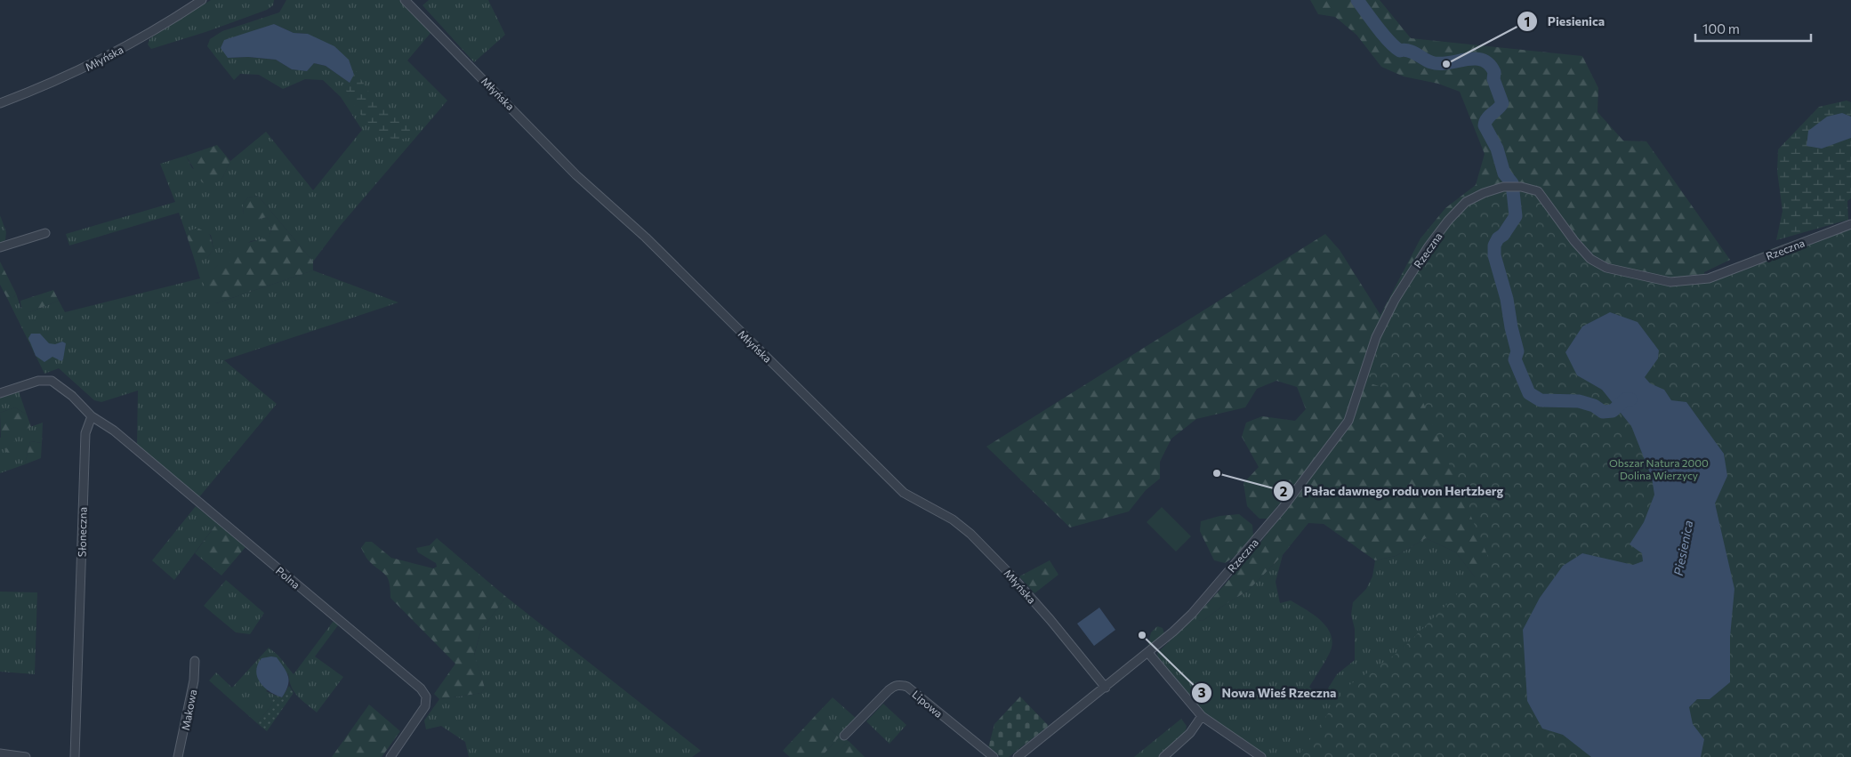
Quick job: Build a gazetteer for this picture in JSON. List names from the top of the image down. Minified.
{"streets":{"street":["Młyńska","Rzeczna","Słoneczna","Polna","Lipowa","Makowa"]},"crossings":[["Młyńska","Rzeczna"],["Słoneczna","Polna"]],"water":["Piesienica"],"parks":["Obszar Natura 2000 Dolina Wierzycy"],"places":["Piesienica","Pałac dawnego rodu von Hertzberg","Nowa Wieś Rzeczna"],"scale_bar":"100 m"}
